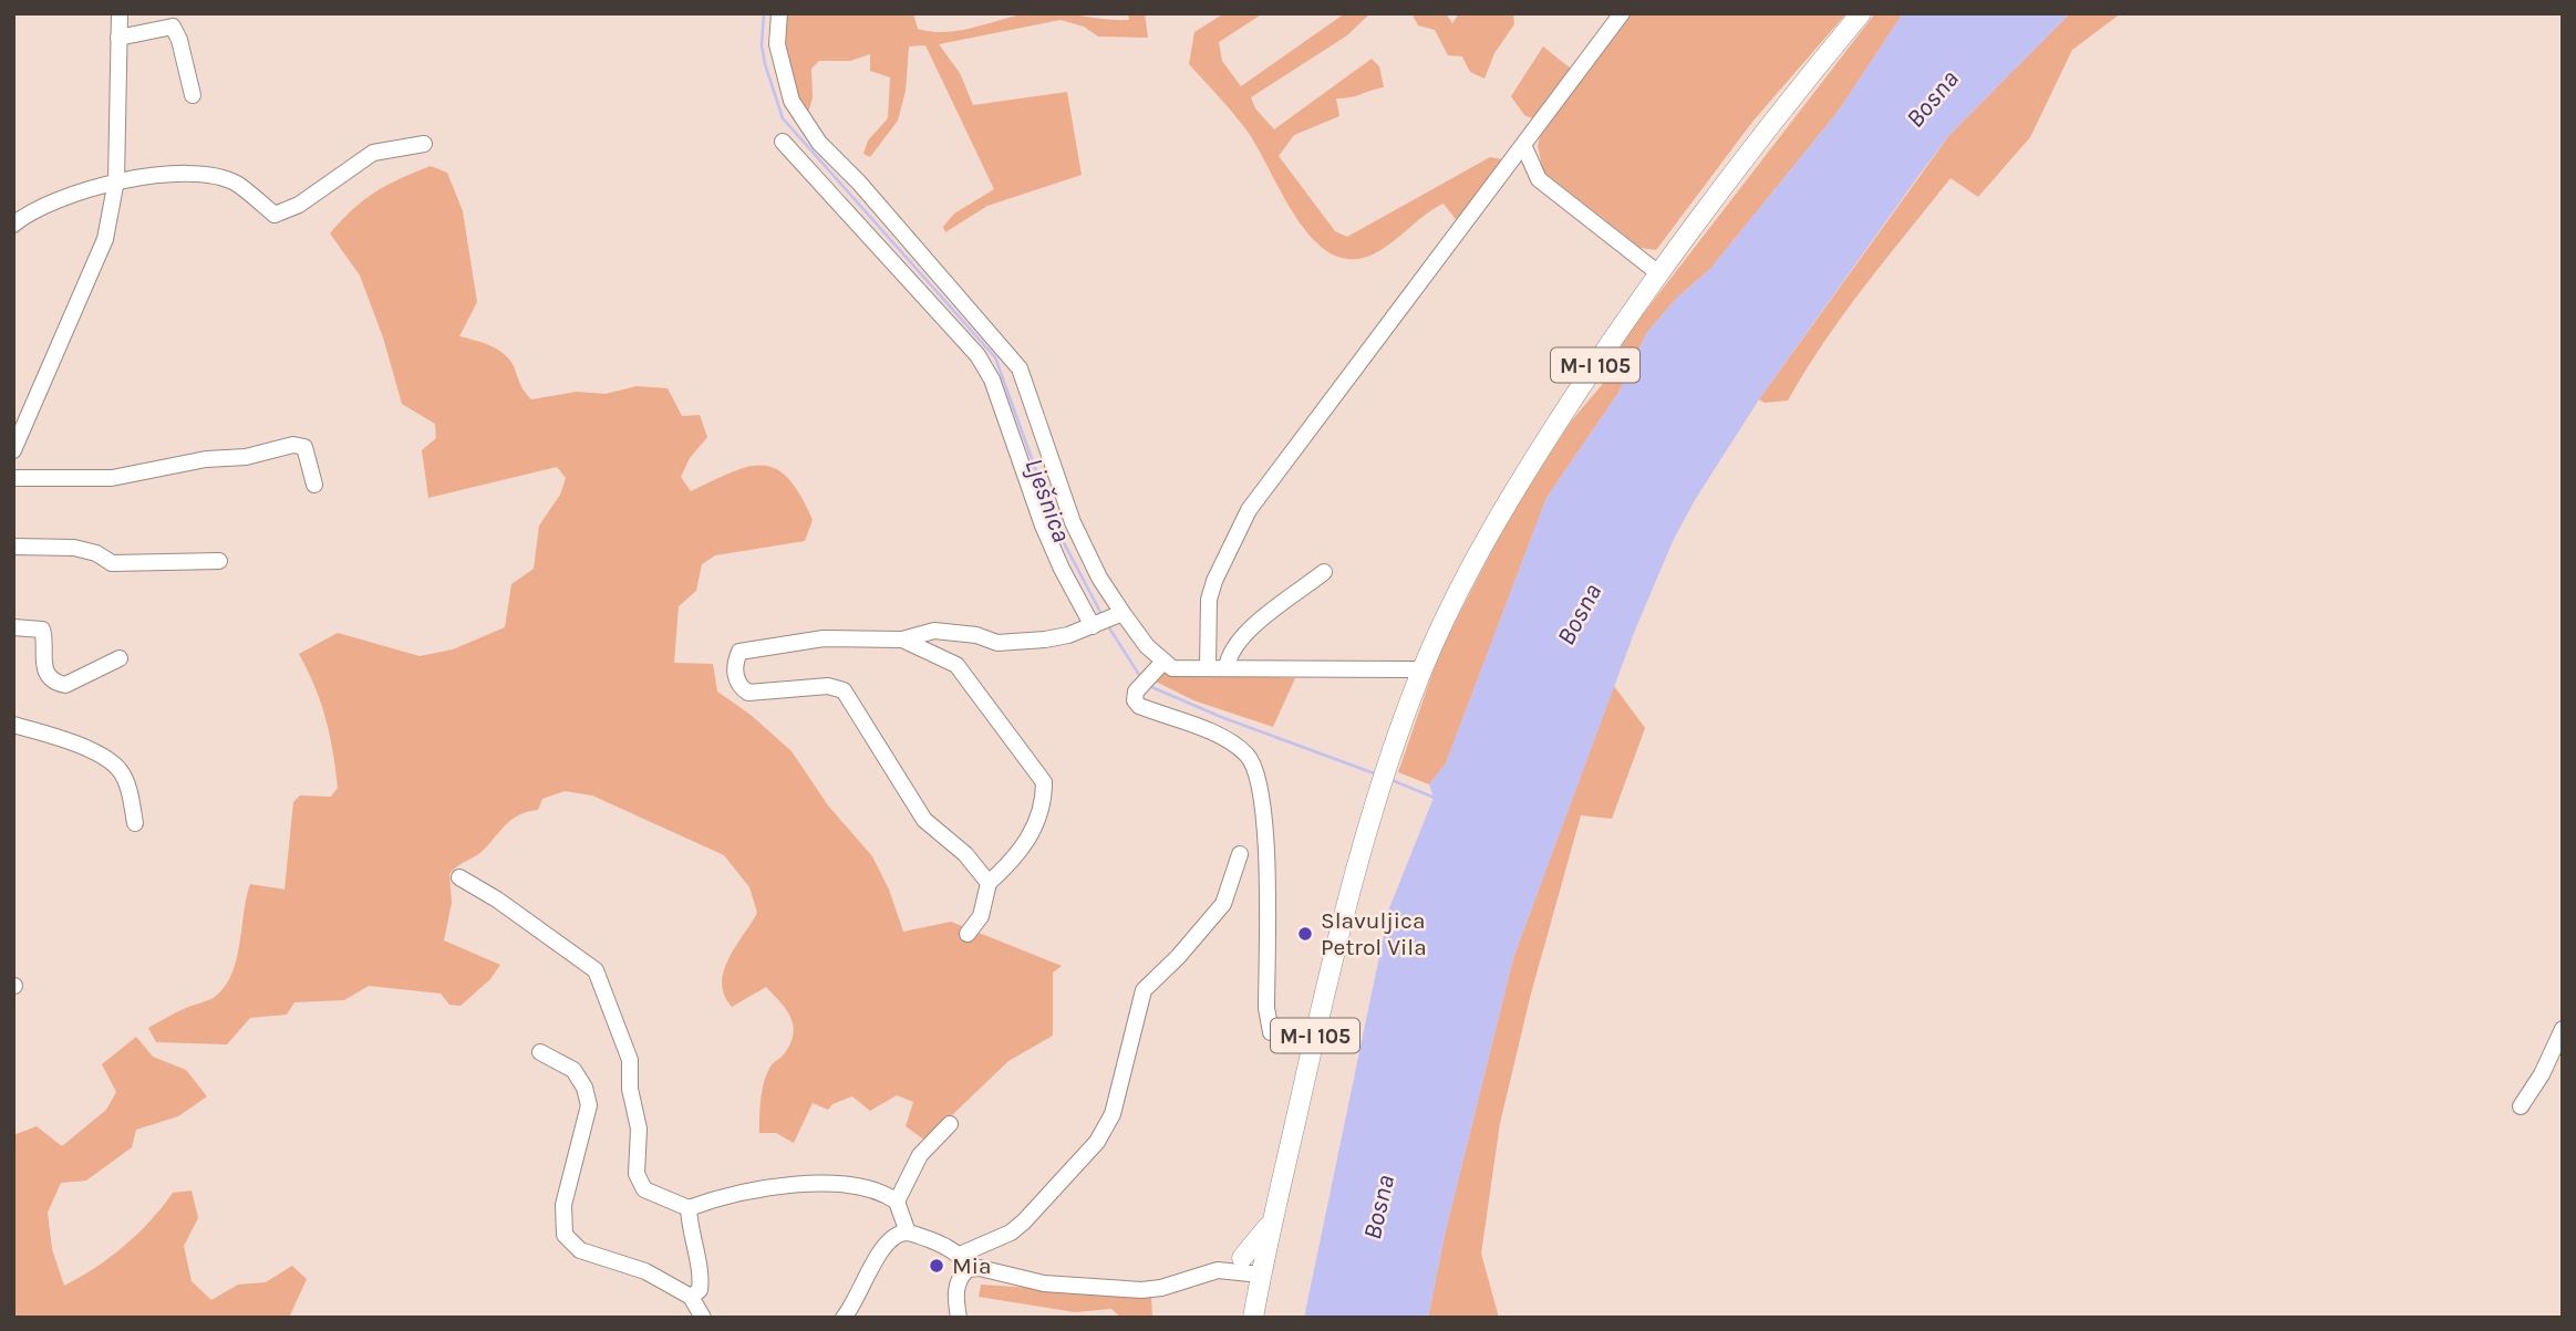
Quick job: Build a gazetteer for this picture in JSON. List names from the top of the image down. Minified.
{"streets":{"main road":["M-I 105"]},"water":["Bosna","Lješnica"],"places":["Slavuljica Petrol Vila","Mia"]}
